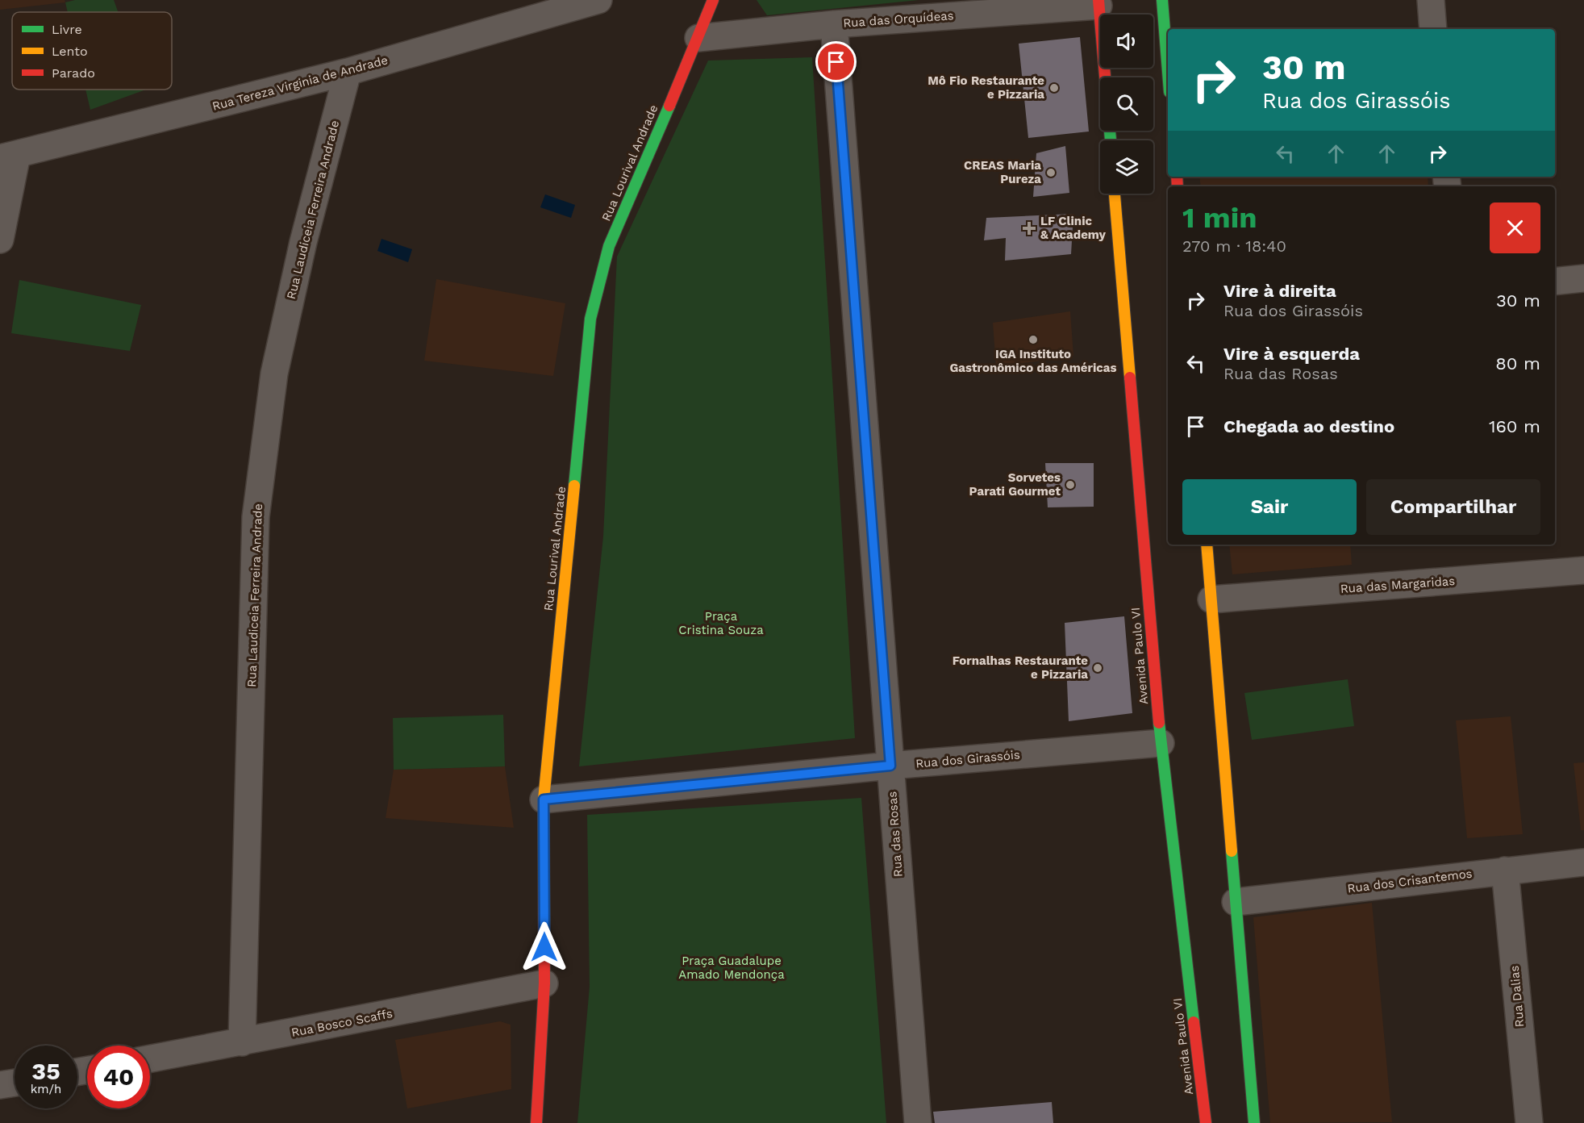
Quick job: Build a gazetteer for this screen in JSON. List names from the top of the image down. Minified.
{"streets":{"main road":["Rua Lourival Andrade","Avenida Paulo VI"],"street":["Rua das Orquídeas","Rua Tereza Virginia de Andrade","Rua Laudiceia Ferreira Andrade","Rua das Margaridas","Rua dos Girassóis","Rua das Rosas","Rua dos Crisantemos","Rua Dalias","Rua Bosco Scaffs"]},"crossings":[["Rua das Orquídeas","Rua Lourival Andrade"],["Rua das Orquídeas","Rua das Rosas"],["Rua Tereza Virginia de Andrade","Rua Laudiceia Ferreira Andrade"],["Rua Lourival Andrade","Rua dos Girassóis"],["Rua Lourival Andrade","Rua Bosco Scaffs"],["Rua Laudiceia Ferreira Andrade","Rua Bosco Scaffs"],["Avenida Paulo VI","Rua dos Girassóis"],["Rua dos Girassóis","Rua das Rosas"],["Rua dos Crisantemos","Rua Dalias"]],"parks":["Praça Cristina Souza","Praça Guadalupe Amado Mendonça"],"places":{"other":["Mô Fio Restaurante e Pizzaria","CREAS Maria Pureza","IGA Instituto Gastronômico das Américas","Sorvetes Parati Gourmet","Fornalhas Restaurante e Pizzaria"],"health":["LF Clinic & Academy"]},"legend":["Livre","Lento","Parado"],"page":{"turn":["30 m","Rua dos Girassóis"],"heading":["1 min","270 m · 18:40"],"list":[{"name":"Vire à direita","note":"Rua dos Girassóis","value":"30 m"},{"name":"Vire à esquerda","note":"Rua das Rosas","value":"80 m"},{"name":"Chegada ao destino","value":"160 m"}],"buttons":["Sair","Compartilhar"],"speed":"35 km/h","limit":"40"}}
